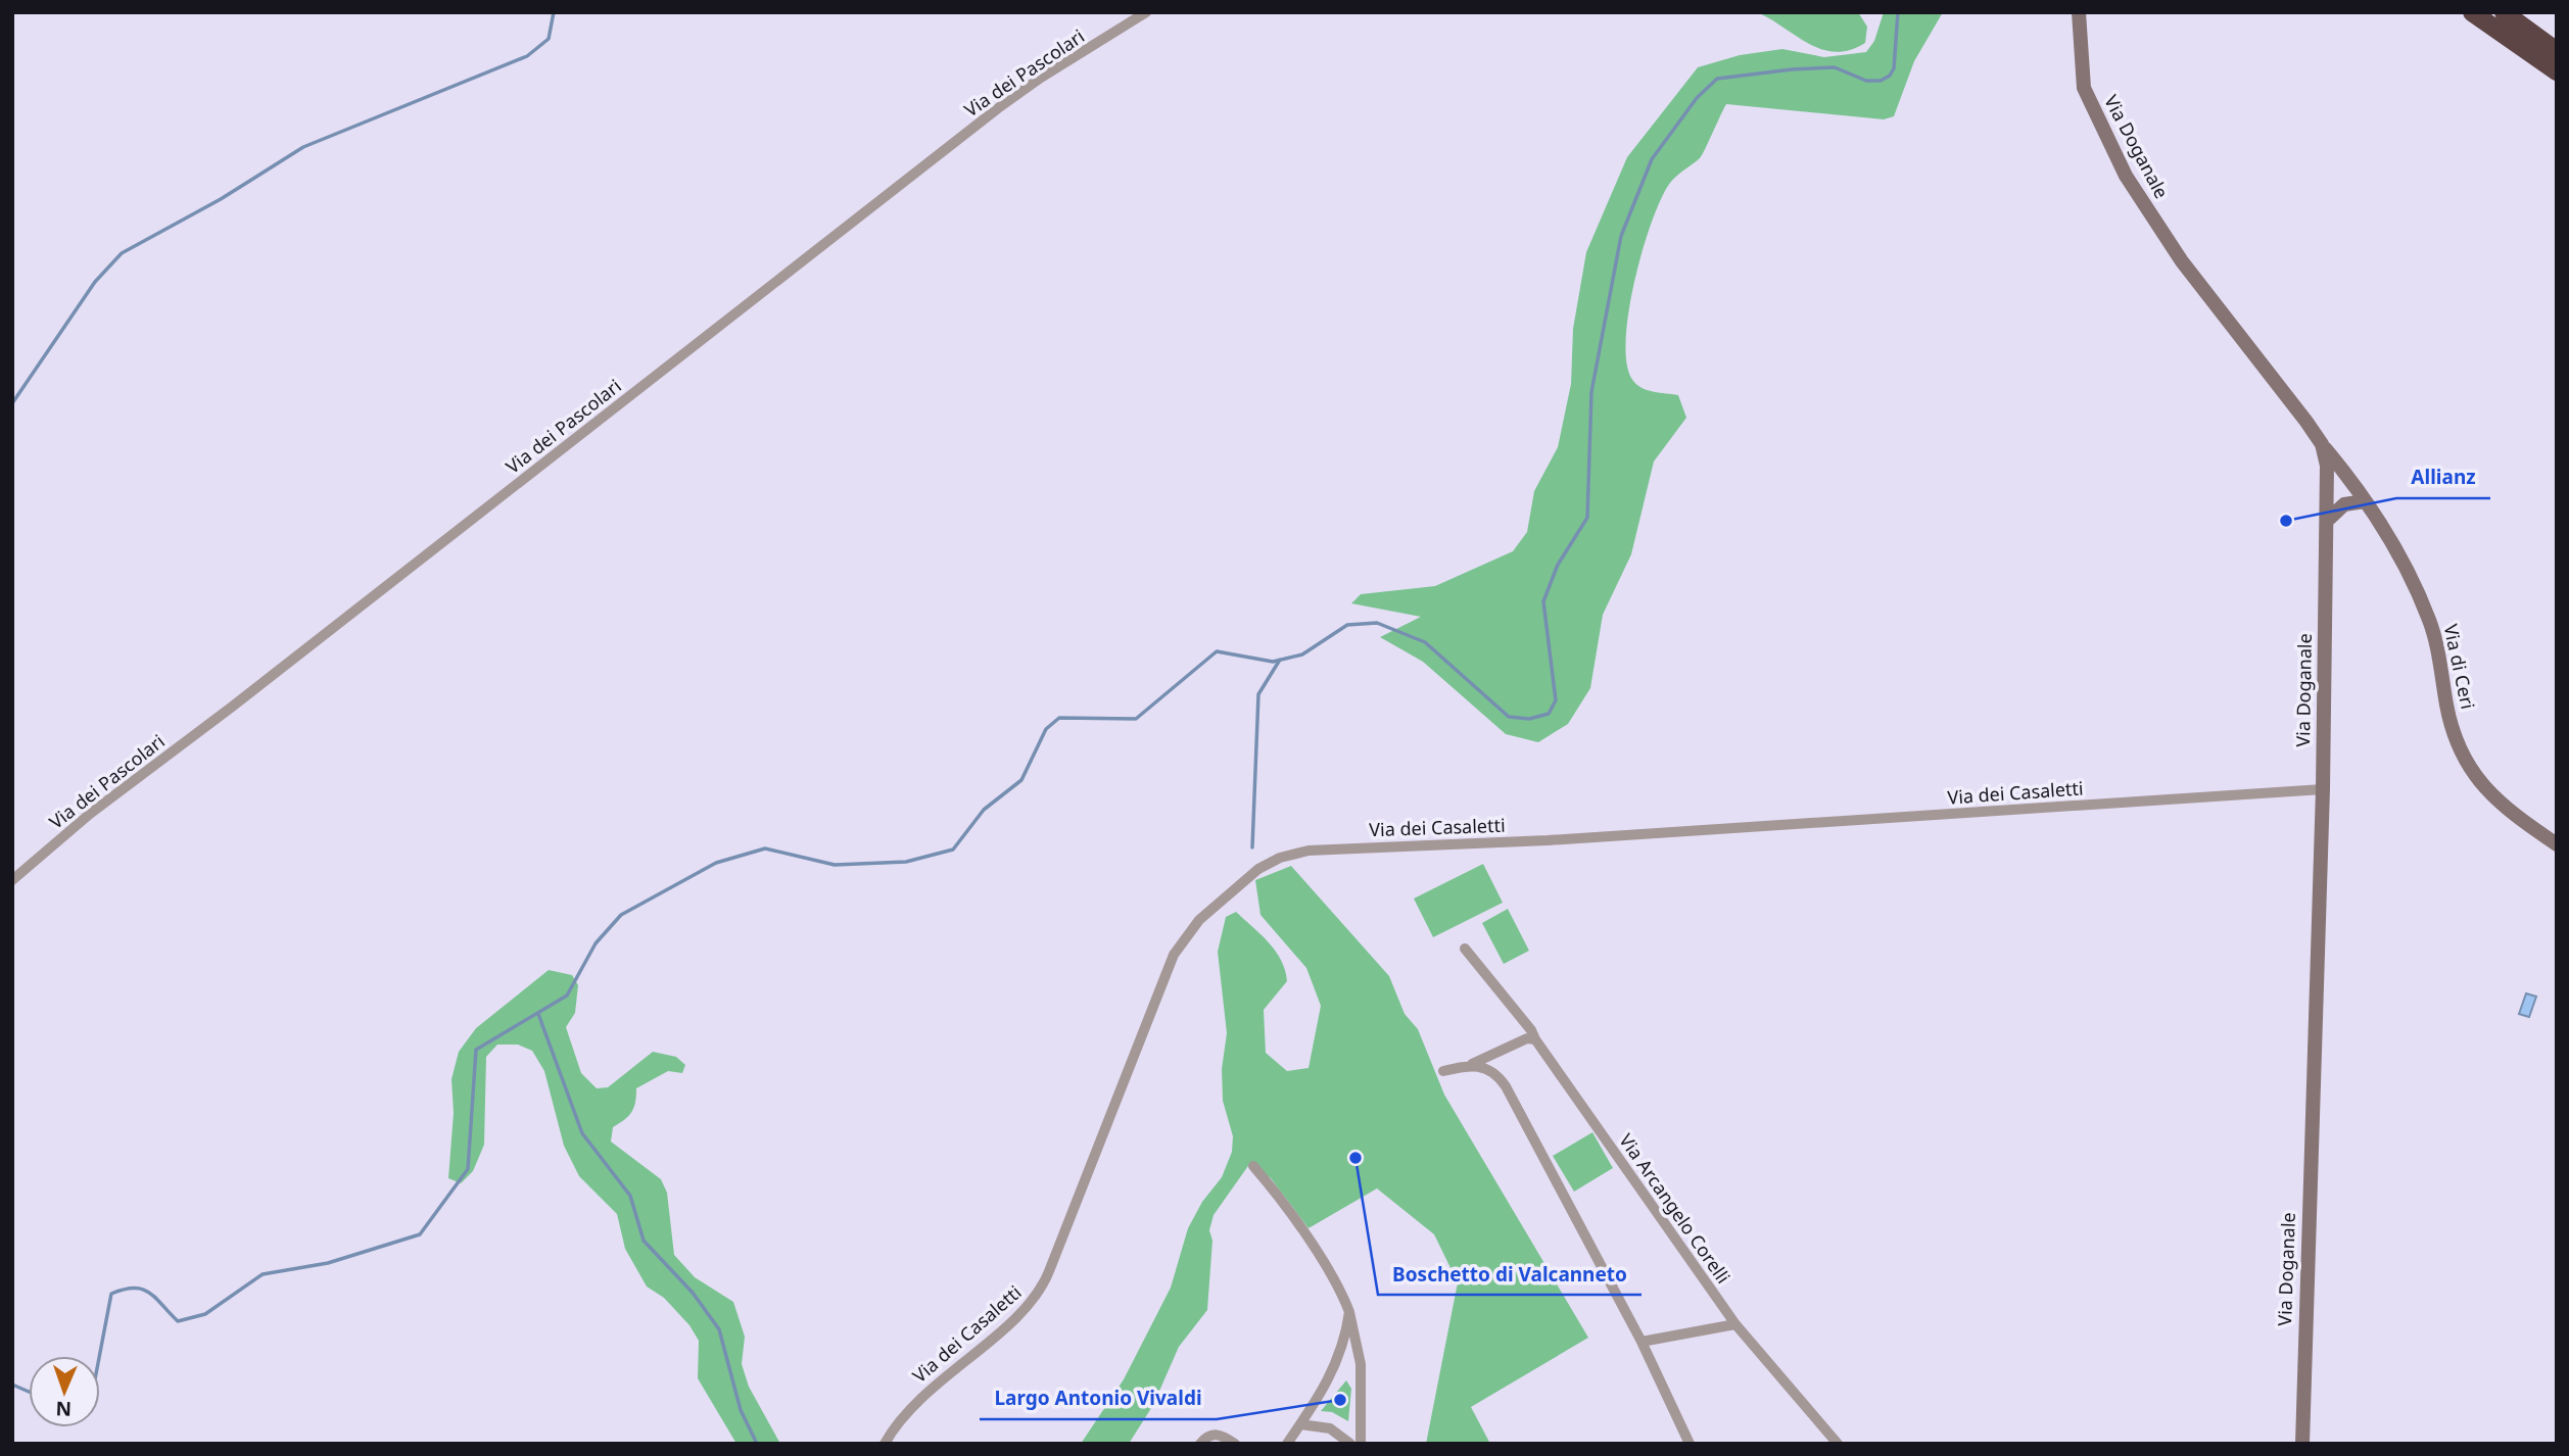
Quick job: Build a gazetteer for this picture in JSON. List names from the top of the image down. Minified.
{"streets":{"main road":["Via Doganale","Via di Ceri"],"street":["Via dei Pascolari","Via dei Casaletti","Via Arcangelo Corelli"]},"crossings":[["Via Doganale","Via di Ceri"],["Via Doganale","Via dei Casaletti"]],"places":["Allianz","Boschetto di Valcanneto","Largo Antonio Vivaldi"],"north":"bottom"}
